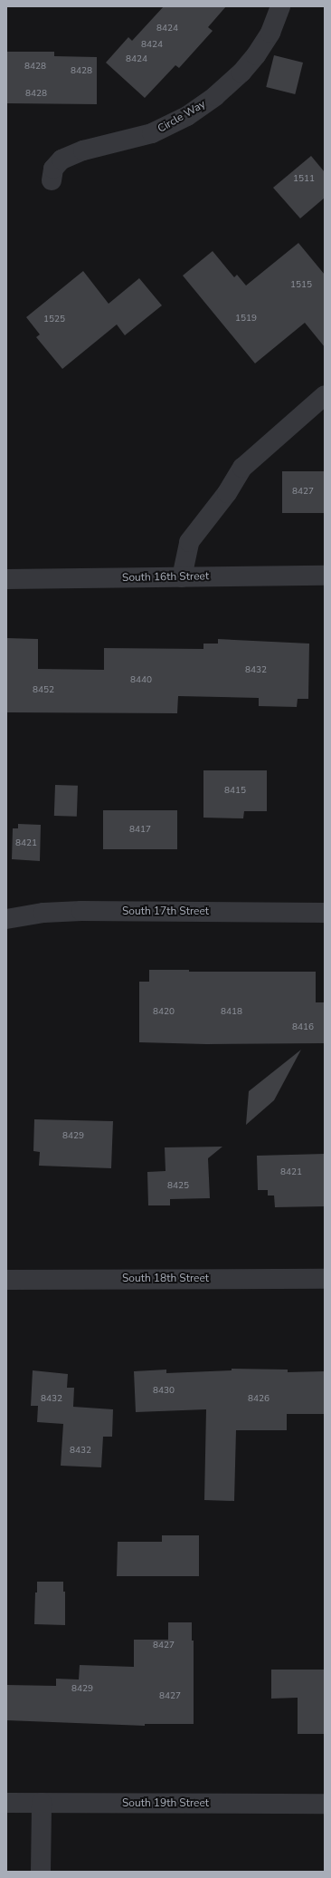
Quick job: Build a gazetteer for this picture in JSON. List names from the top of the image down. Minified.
{"streets":{"street":["Circle Way","South 16th Street","South 17th Street","South 18th Street","South 19th Street"]},"house_numbers":["8424","8424","8424","8428","8428","8428","1511","1515","1519","1525","8427","8432","8440","8452","8415","8417","8421","8420","8418","8416","8429","8421","8425","8430","8432","8426","8432","8427","8429","8427"]}
